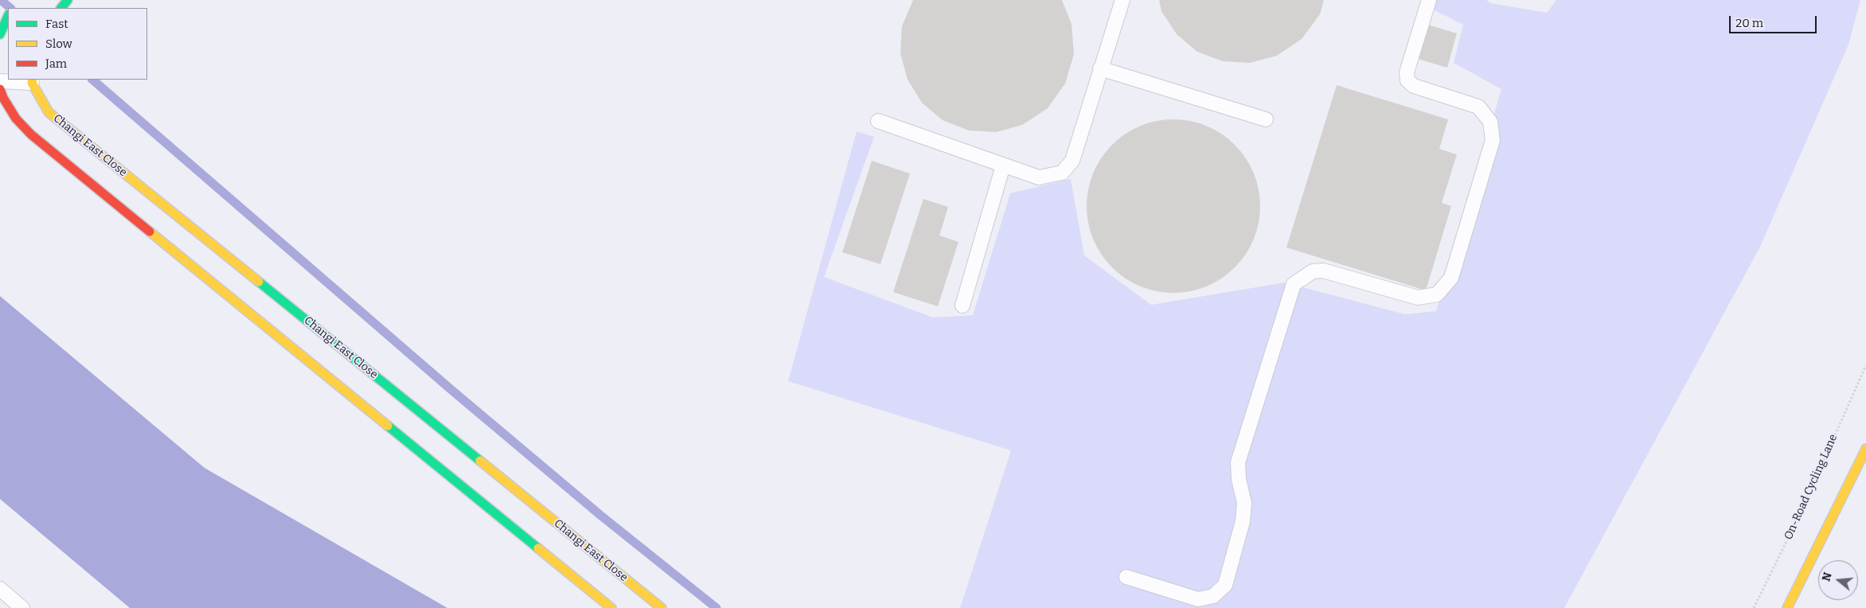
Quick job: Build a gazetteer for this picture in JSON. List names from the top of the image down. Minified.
{"streets":{"street":["Changi East Close"],"path":["On-Road Cycling Lane"]},"legend":["Fast","Slow","Jam"],"scale_bar":"20 m","north":"left"}
